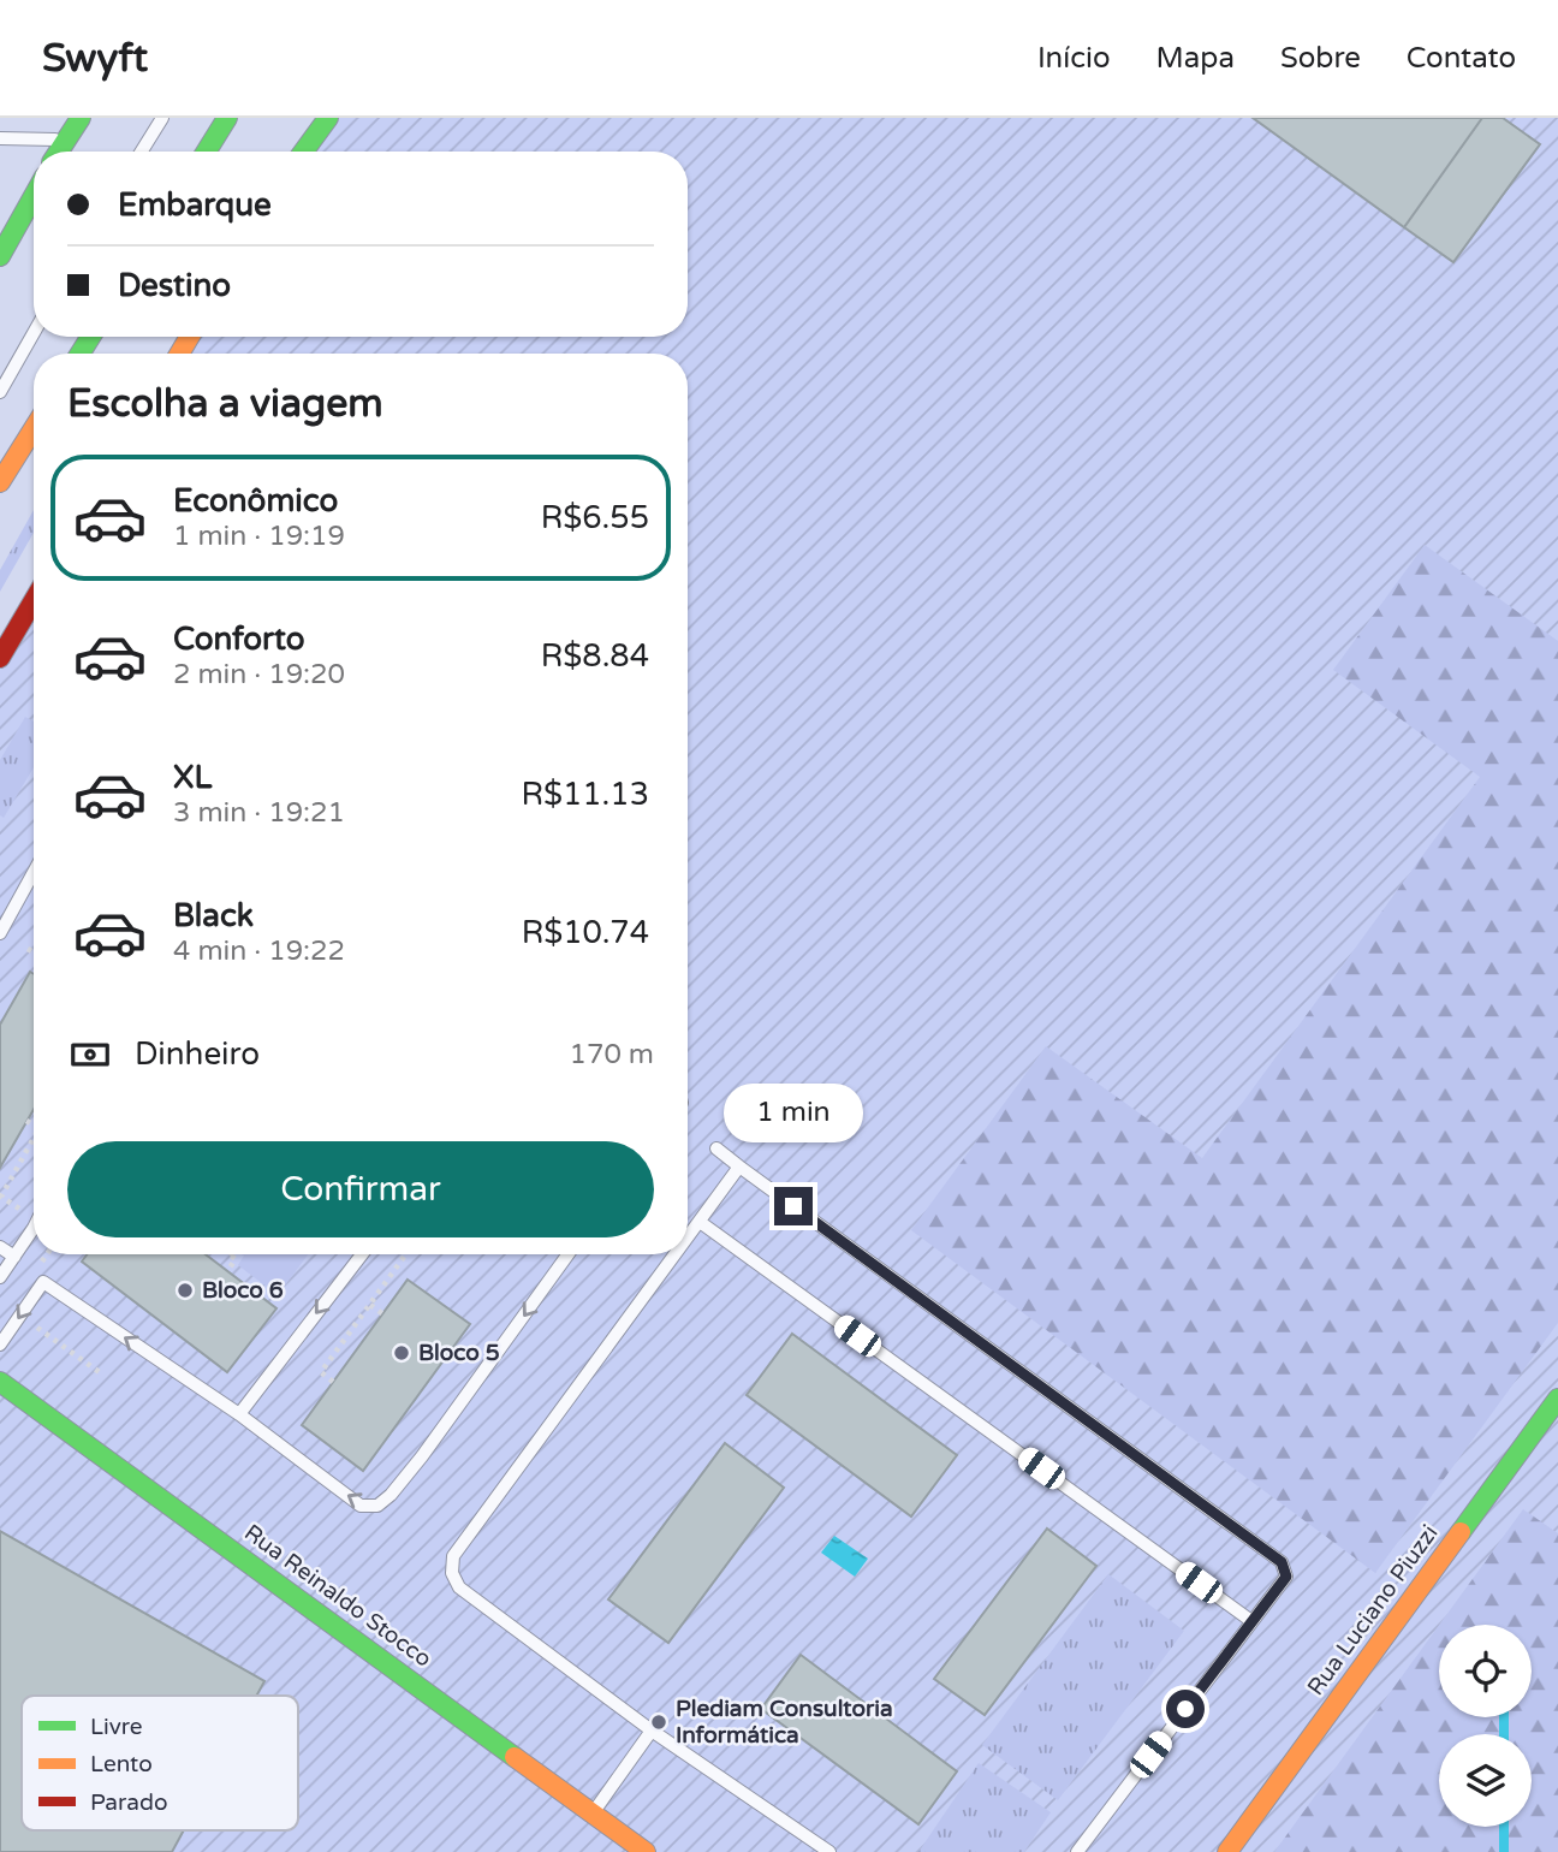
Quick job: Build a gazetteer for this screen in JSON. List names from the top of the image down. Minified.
{"streets":{"main road":["Rua Reinaldo Stocco","Rua Luciano Piuzzi"]},"places":["Bloco 6","Bloco 5","Plediam Consultoria Informática"],"legend":["Livre","Lento","Parado"],"page":{"header":"Swyft","nav":["Início","Mapa","Sobre","Contato"],"banner":["Embarque","Destino"],"heading":"Escolha a viagem","list":[{"name":"Econômico","note":"1 min · 19:19","value":"R$6.55"},{"name":"Conforto","note":"2 min · 19:20","value":"R$8.84"},{"name":"XL","note":"3 min · 19:21","value":"R$11.13"},{"name":"Black","note":"4 min · 19:22","value":"R$10.74"}],"pay":["Dinheiro","170 m"],"bubble":"1 min","buttons":"Confirmar"}}
